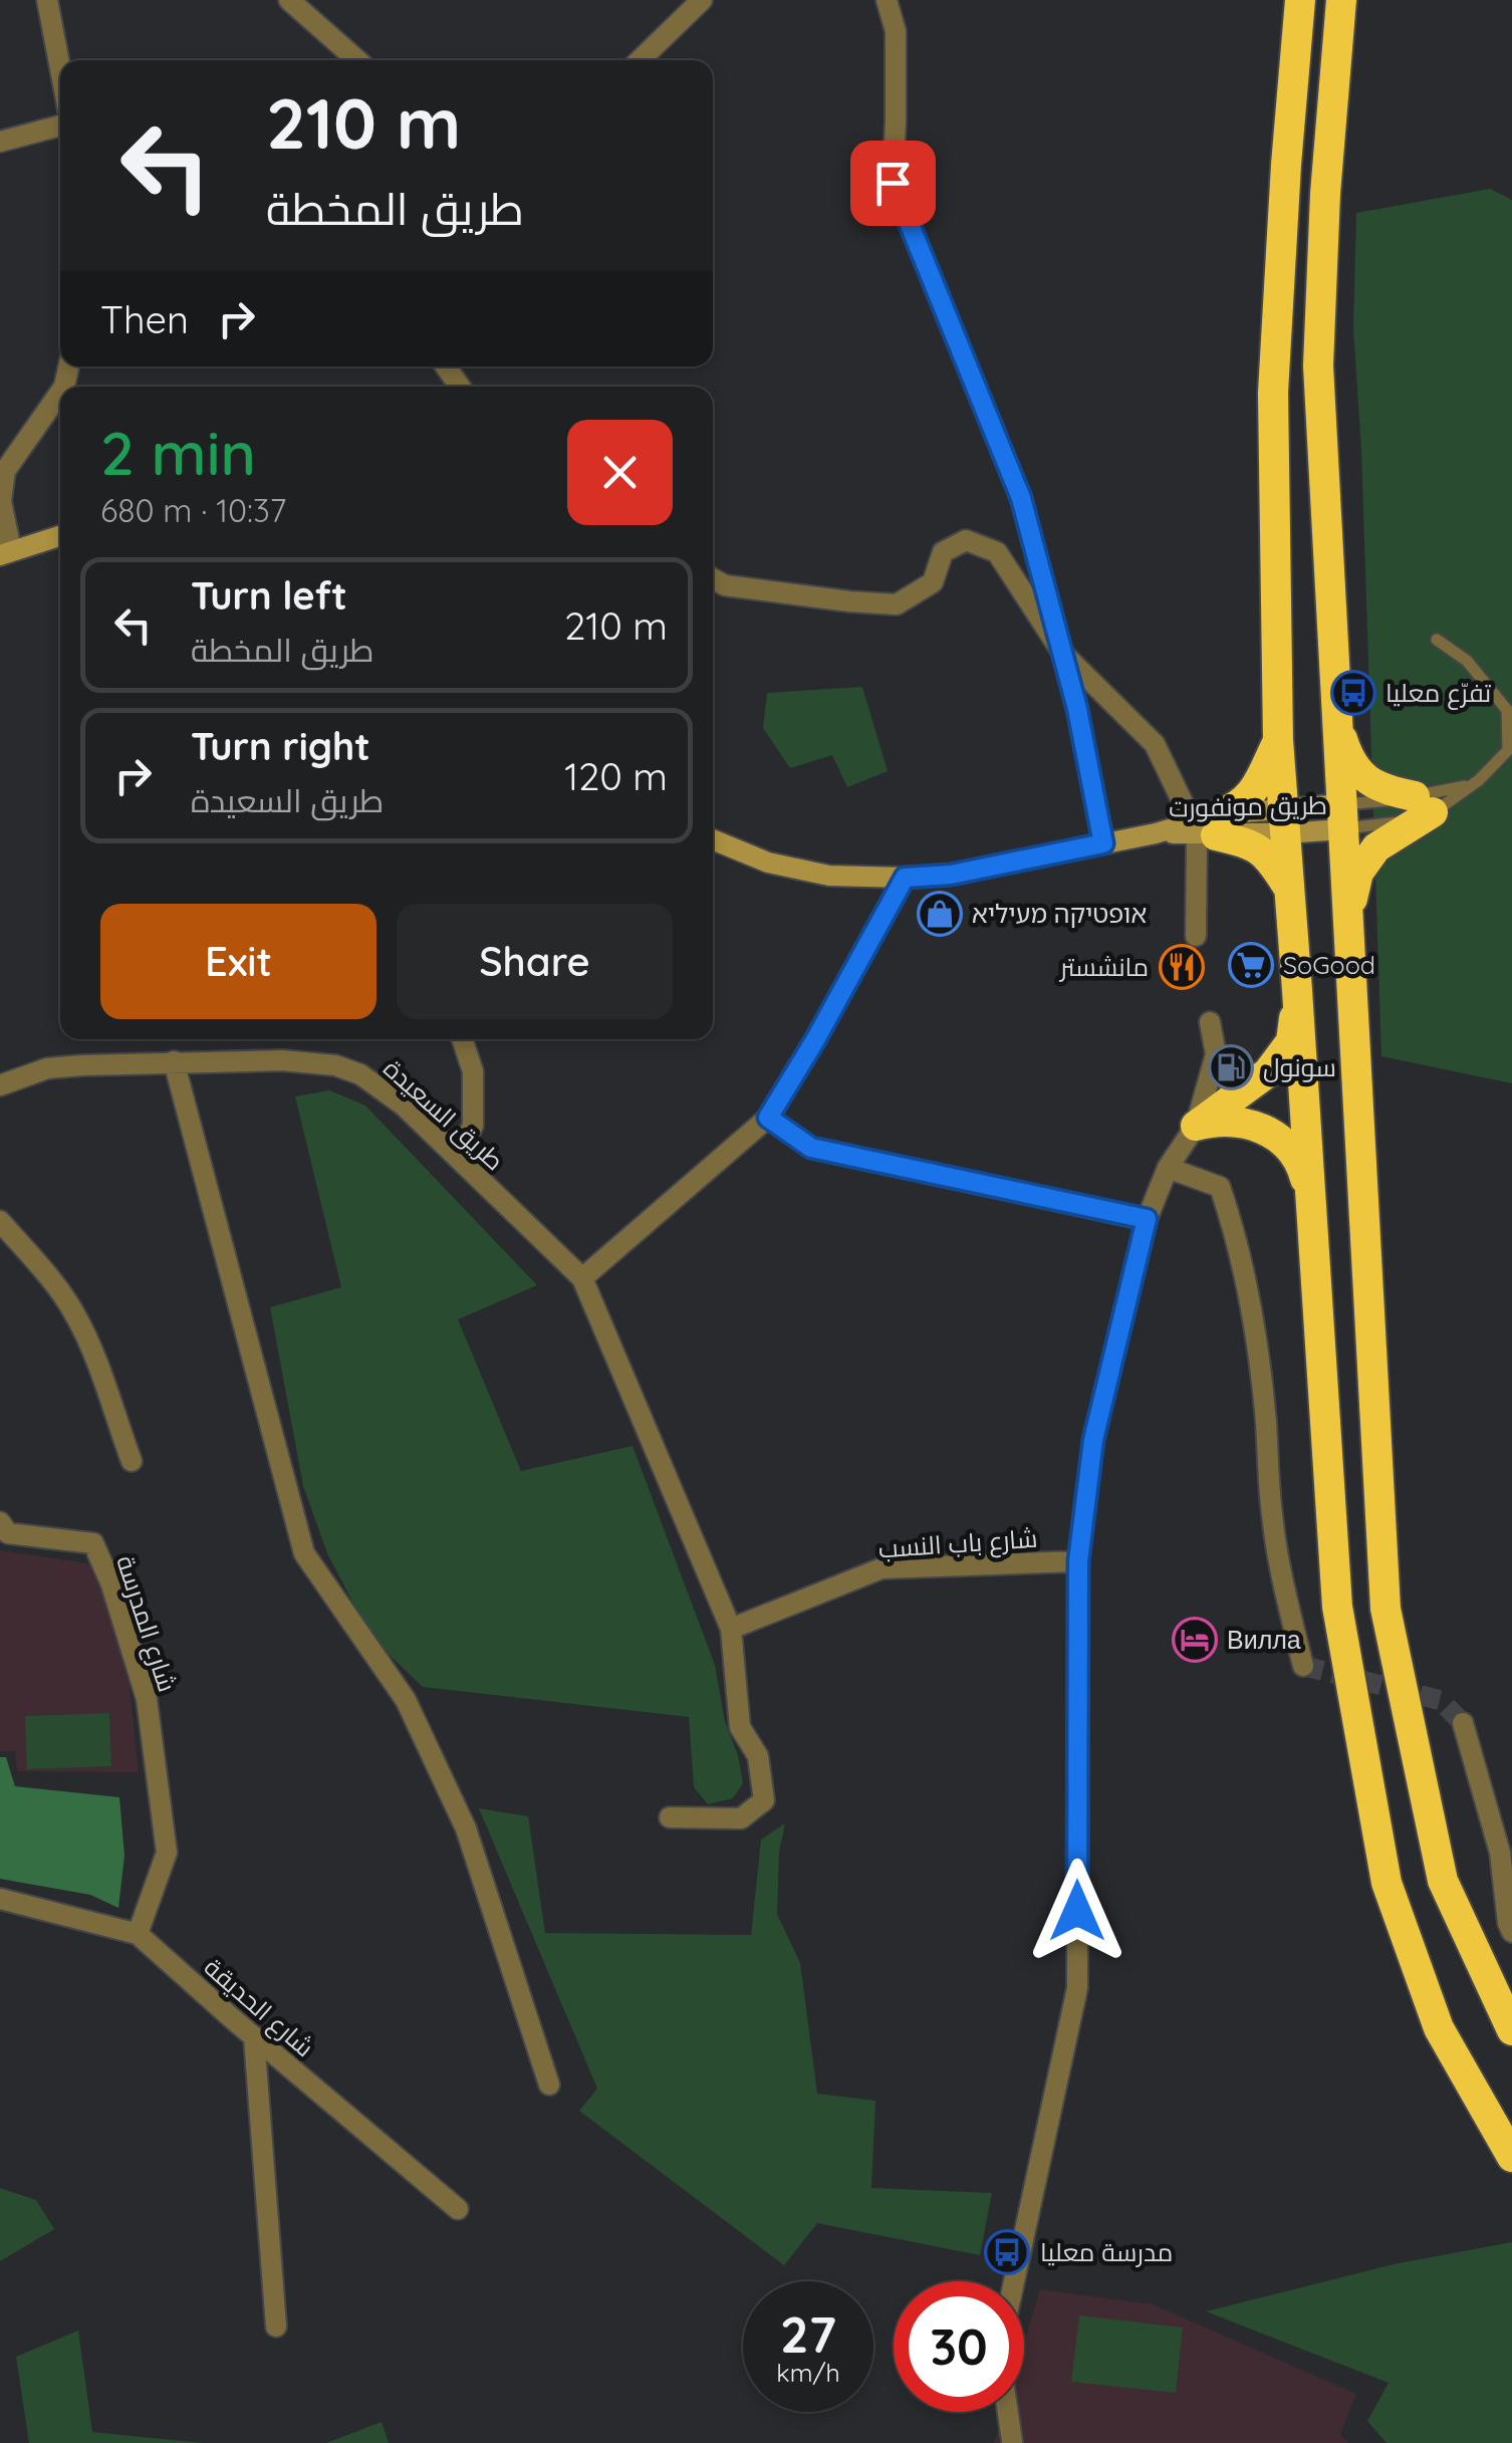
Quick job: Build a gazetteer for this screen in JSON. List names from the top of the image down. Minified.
{"streets":{"main road":["طريق مونفورت"],"street":["طريق السعيدة","شارع باب النسب","شارع المدرسة","شارع الحديقة"]},"crossings":[["طريق السعيدة","شارع باب النسب"],["شارع المدرسة","شارع الحديقة"]],"places":{"bus stop":["تفرّع معليا","مدرسة معليا"],"shop":["אופטיקה מעיליא"],"supermarket":["SoGood"],"restaurant":["مانشستر"],"fuel station":["سونول"],"hotel":["Вилла"]},"page":{"turn":["210 m","طريق المخطة"],"then":"Then","heading":["2 min","680 m · 10:37"],"list":[{"name":"Turn left","note":"طريق المخطة","value":"210 m"},{"name":"Turn right","note":"طريق السعيدة","value":"120 m"}],"buttons":["Exit","Share"],"speed":"27 km/h","limit":"30"}}
